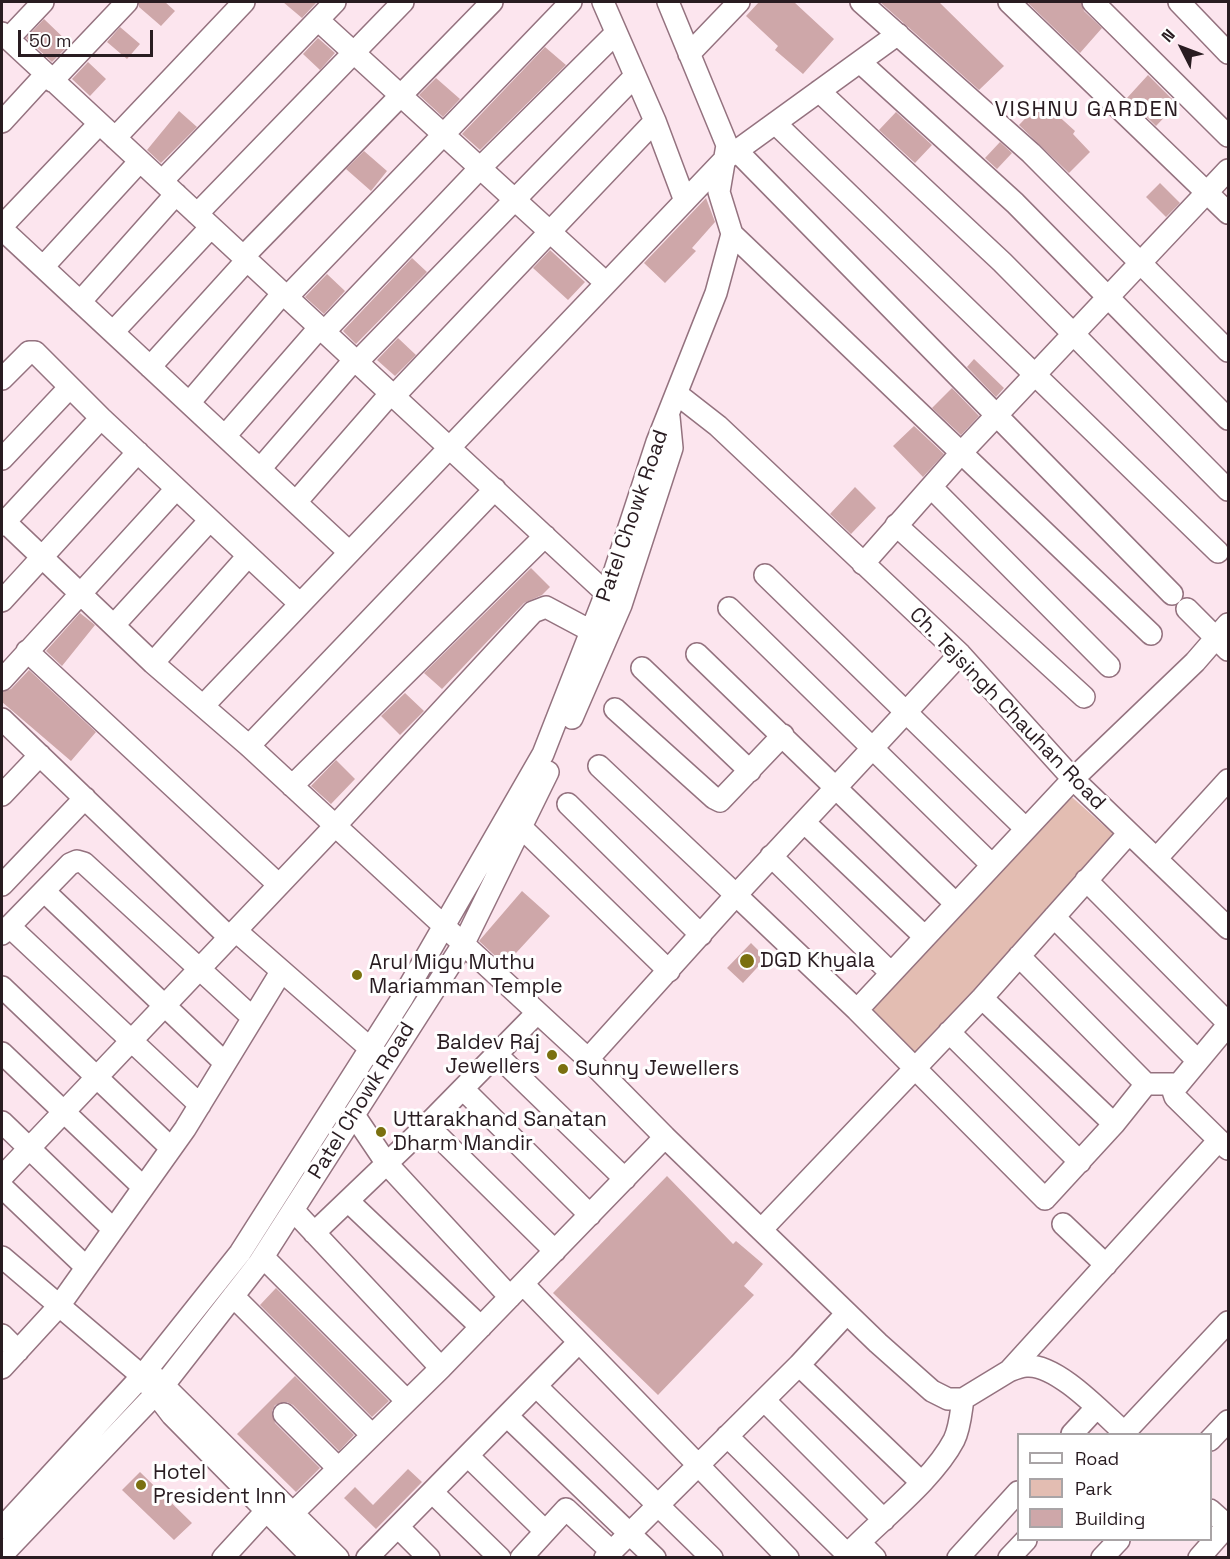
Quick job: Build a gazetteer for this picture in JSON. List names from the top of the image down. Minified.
{"streets":{"street":["Patel Chowk Road","Ch. Tejsingh Chauhan Road"]},"districts":["VISHNU GARDEN"],"places":["DGD Khyala","Arul Migu Muthu Mariamman Temple","Baldev Raj Jewellers","Sunny Jewellers","Uttarakhand Sanatan Dharm Mandir","Hotel President Inn"],"legend":["Road","Park","Building"],"scale_bar":"50 m","north":"top left"}
